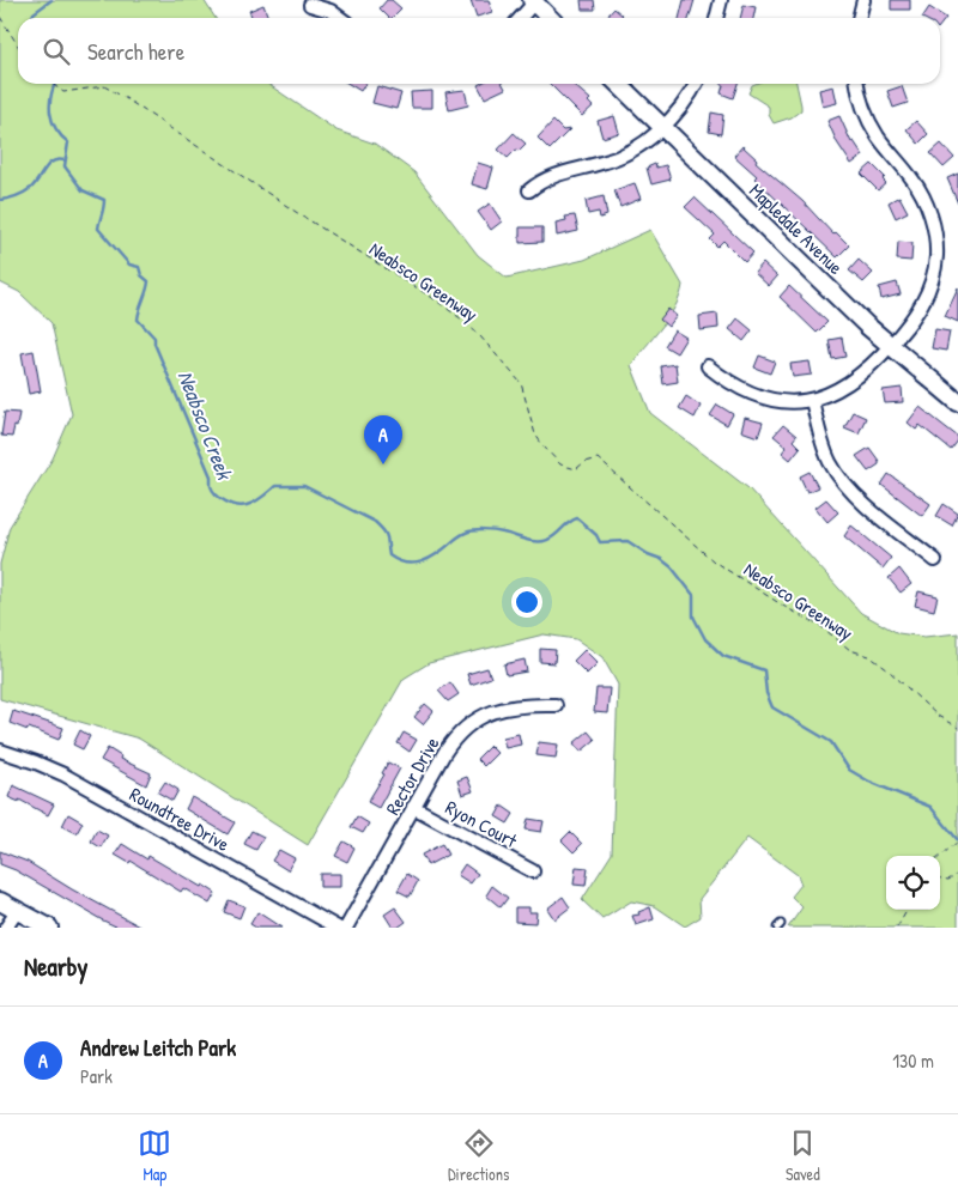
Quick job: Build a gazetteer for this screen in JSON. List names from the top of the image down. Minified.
{"streets":{"street":["Mapledale Avenue","Rector Drive","Roundtree Drive","Ryon Court"],"path":["Neabsco Greenway"]},"crossings":[["Rector Drive","Ryon Court"]],"water":["Neabsco Creek"],"page":{"search":"Search here","pins":"A","heading":"Nearby","list":[{"mark":"A","name":"Andrew Leitch Park","note":"Park","value":"130 m"}],"nav":["Map","Directions","Saved"]}}
